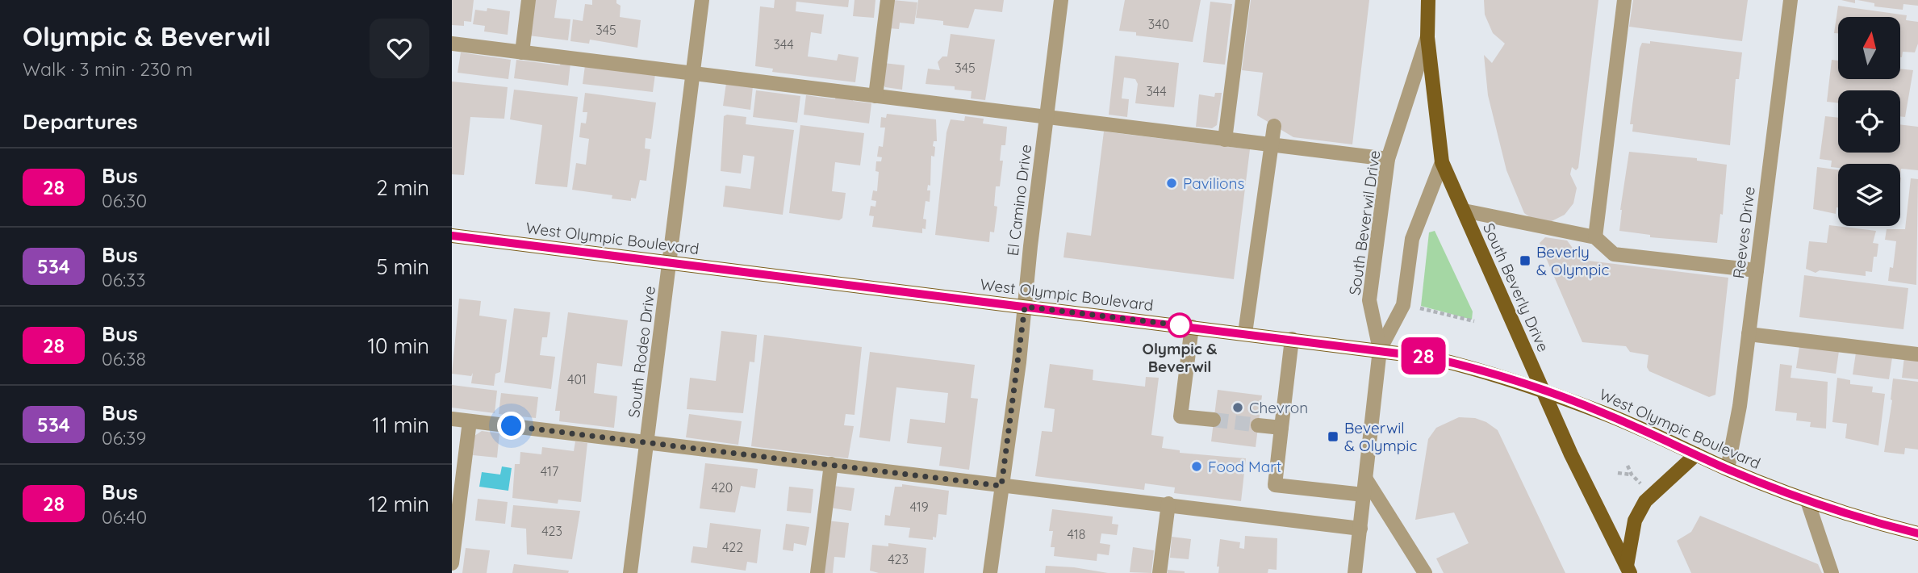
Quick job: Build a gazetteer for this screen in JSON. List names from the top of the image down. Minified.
{"streets":{"main road":["West Olympic Boulevard","South Beverly Drive"],"street":["El Camino Drive","South Beverwil Drive","Reeves Drive","South Rodeo Drive"]},"crossings":[["El Camino Drive","West Olympic Boulevard"],["South Beverwil Drive","West Olympic Boulevard"],["South Beverwil Drive","South Beverly Drive"],["Reeves Drive","West Olympic Boulevard"],["West Olympic Boulevard","South Beverly Drive"],["West Olympic Boulevard","South Rodeo Drive"]],"places":{"other":["Pavilions","Olympic & Beverwil","Chevron","Food Mart"],"transit":["Beverly & Olympic","Beverwil & Olympic"]},"lines":["bus line 28"],"house_numbers":["340","345","344","345","344","401","417","420","419","423","418","422","423"],"north":"top","page":{"heading":[["Olympic & Beverwil","Walk · 3 min · 230 m"],"Departures"],"on_map":"28","list":[{"mark":"28","name":"Bus","note":"06:30","value":"2 min"},{"mark":"534","name":"Bus","note":"06:33","value":"5 min"},{"mark":"28","name":"Bus","note":"06:38","value":"10 min"},{"mark":"534","name":"Bus","note":"06:39","value":"11 min"},{"mark":"28","name":"Bus","note":"06:40","value":"12 min"}]}}
